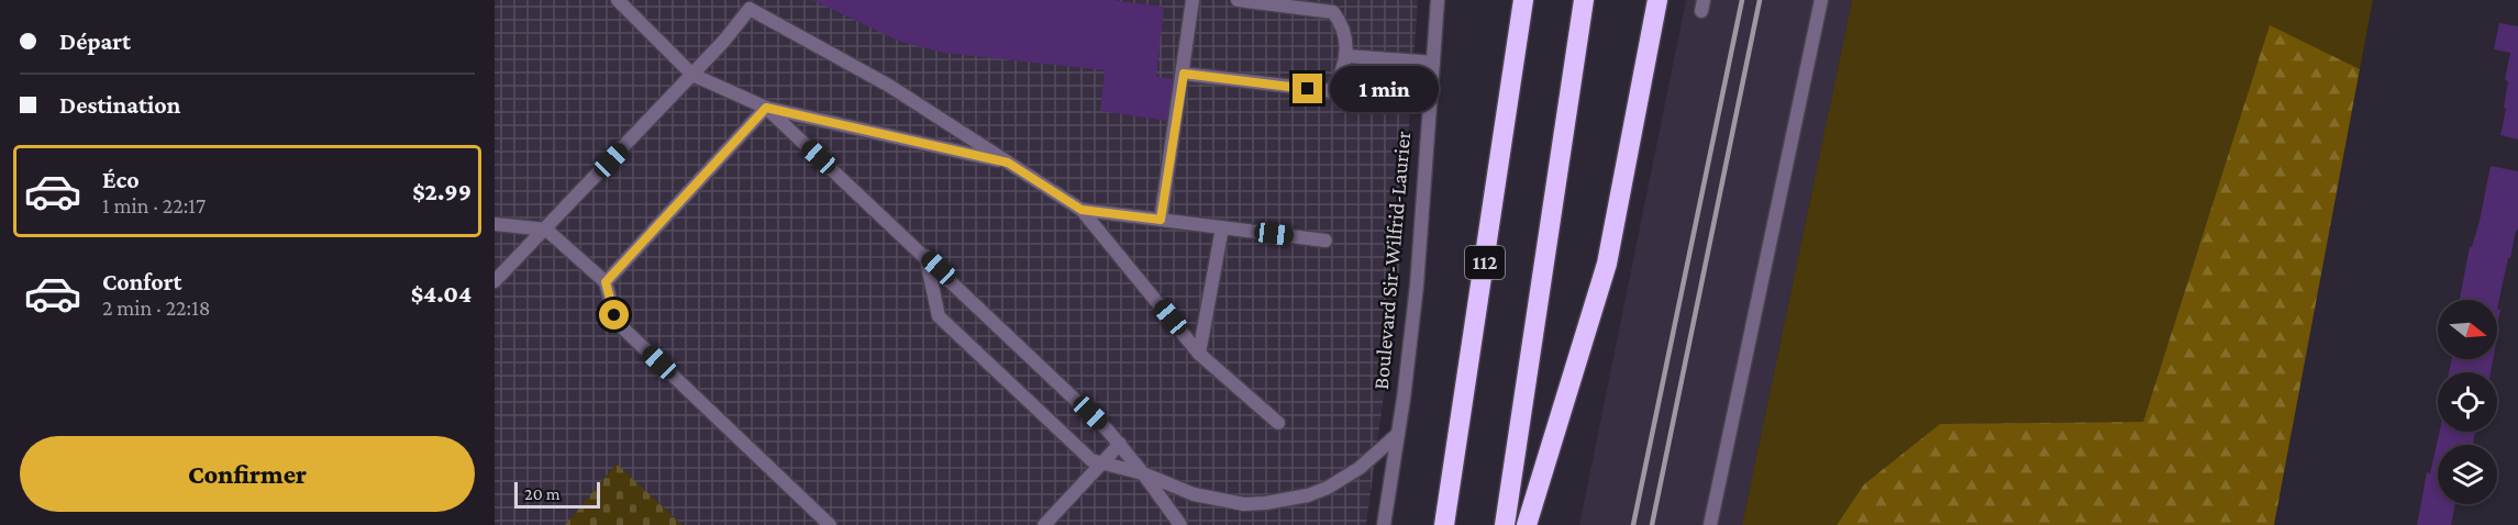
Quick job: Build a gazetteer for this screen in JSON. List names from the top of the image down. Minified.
{"streets":{"highway":["112"],"street":["Boulevard Sir-Wilfrid-Laurier"]},"scale_bar":"20 m","north":"right","page":{"banner":["Départ","Destination"],"bubble":"1 min","list":[{"name":"Éco","note":"1 min · 22:17","value":"$2.99"},{"name":"Confort","note":"2 min · 22:18","value":"$4.04"}],"buttons":"Confirmer","scale":"20 m"}}
